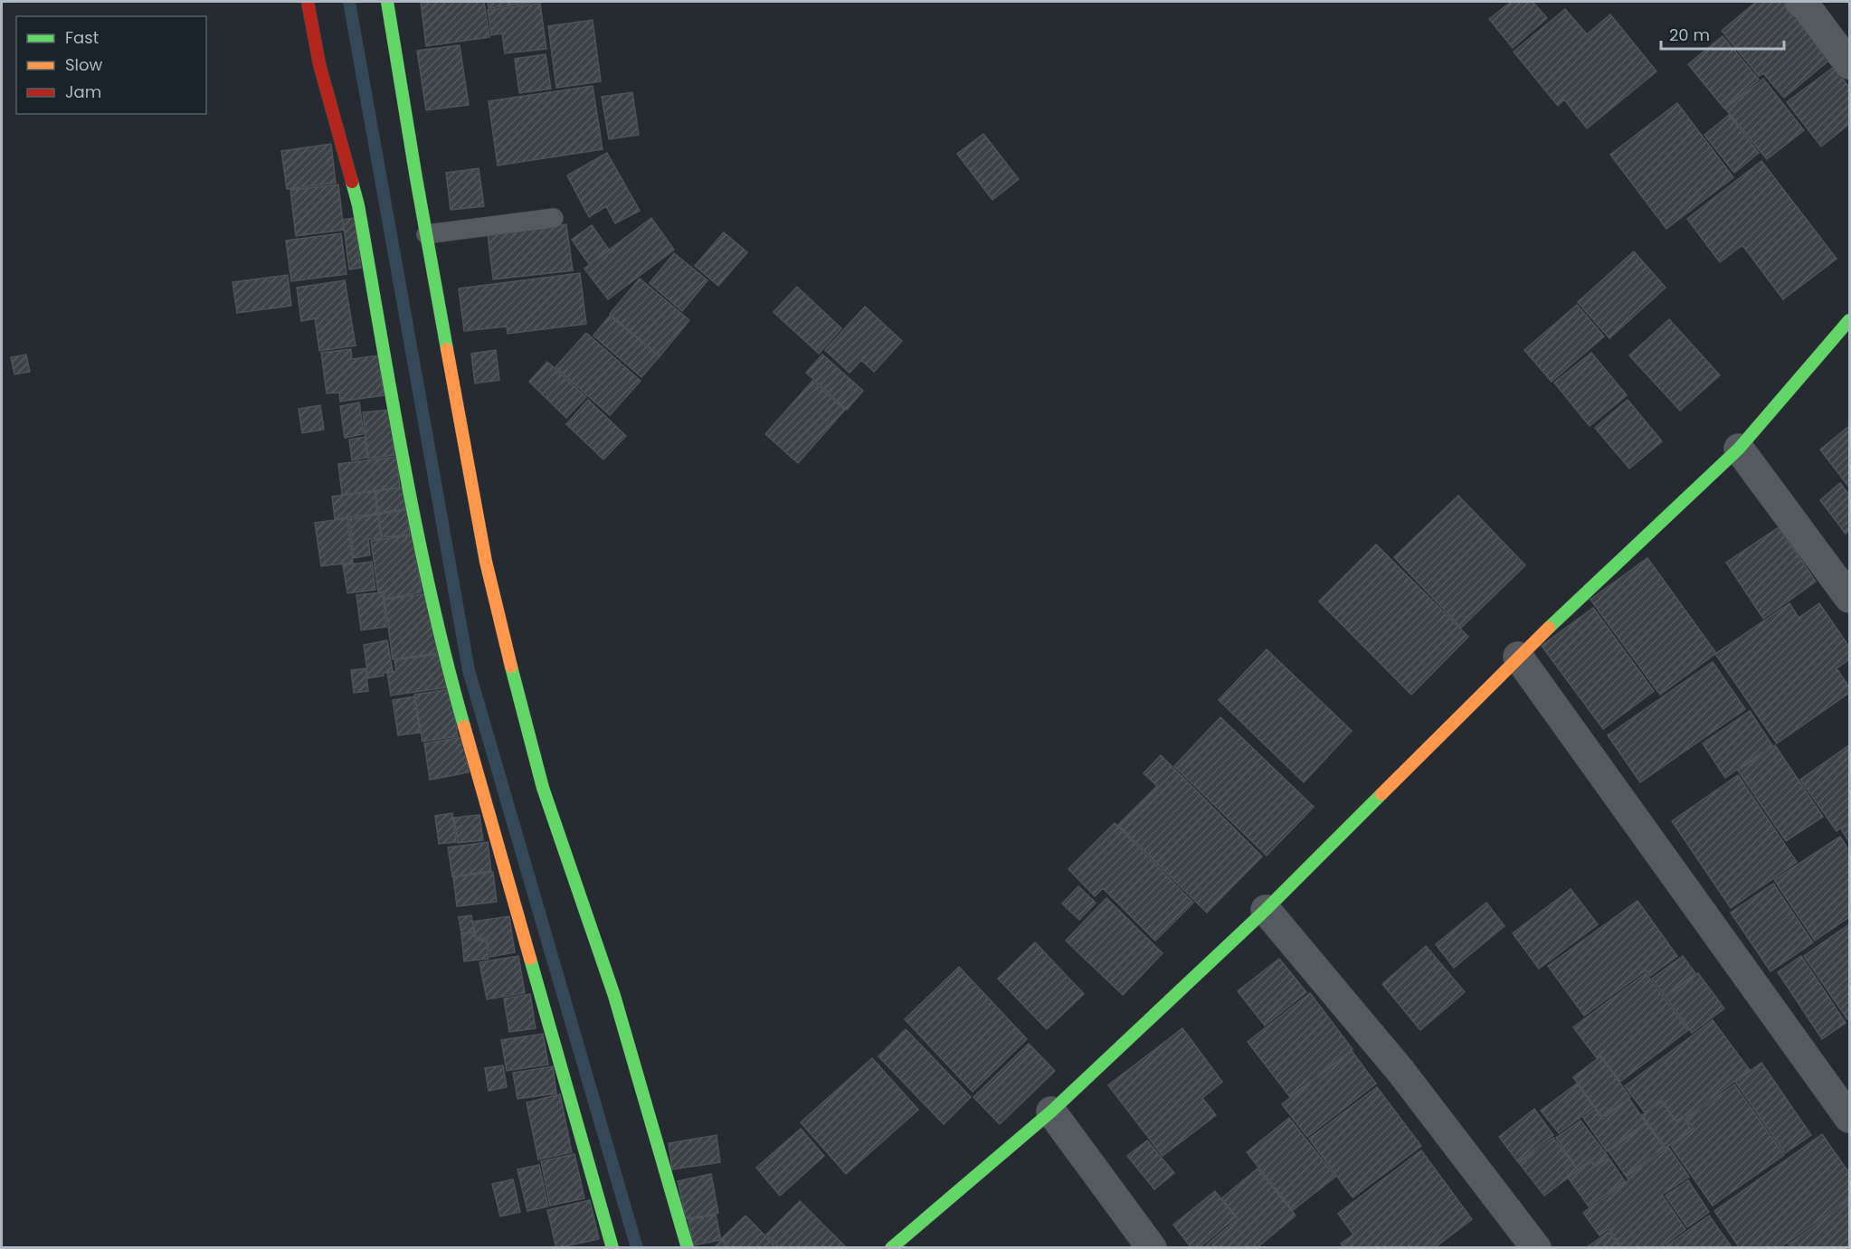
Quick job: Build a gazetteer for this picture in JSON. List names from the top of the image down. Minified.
{"legend":["Fast","Slow","Jam"],"scale_bar":"20 m"}
